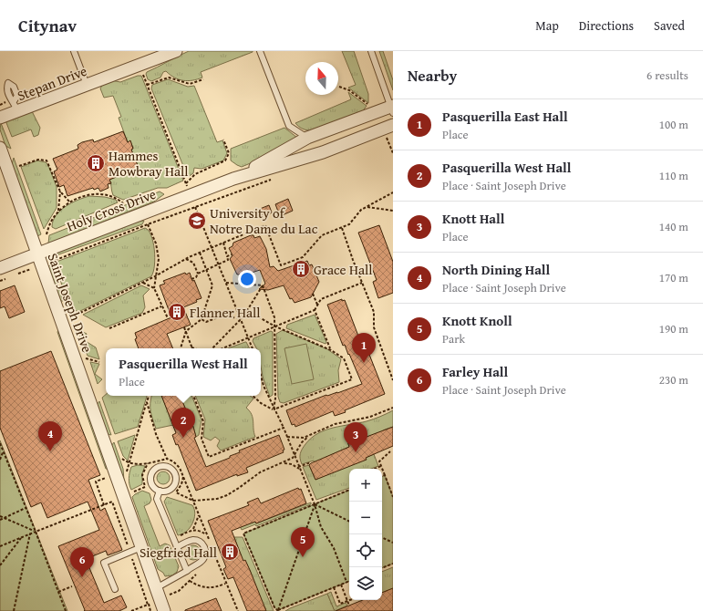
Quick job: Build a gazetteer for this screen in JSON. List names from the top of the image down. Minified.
{"streets":{"street":["Stepan Drive","Holy Cross Drive","Saint Joseph Drive"]},"crossings":[["Holy Cross Drive","Saint Joseph Drive"]],"places":{"building":["Hammes Mowbray Hall","Grace Hall","Flanner Hall","Siegfried Hall"],"school or university":["University of Notre Dame du Lac"]},"north":"top","page":{"header":"Citynav","nav":["Map","Directions","Saved"],"heading":["Nearby","6 results"],"list":[{"mark":"1","name":"Pasquerilla East Hall","note":"Place","value":"100 m"},{"mark":"2","name":"Pasquerilla West Hall","note":"Place · Saint Joseph Drive","value":"110 m"},{"mark":"3","name":"Knott Hall","note":"Place","value":"140 m"},{"mark":"4","name":"North Dining Hall","note":"Place · Saint Joseph Drive","value":"170 m"},{"mark":"5","name":"Knott Knoll","note":"Park","value":"190 m"},{"mark":"6","name":"Farley Hall","note":"Place · Saint Joseph Drive","value":"230 m"}],"pins":["1","2","4","3","5","6"],"popup":["Pasquerilla West Hall","Place"],"map_buttons":["+","−"]}}
